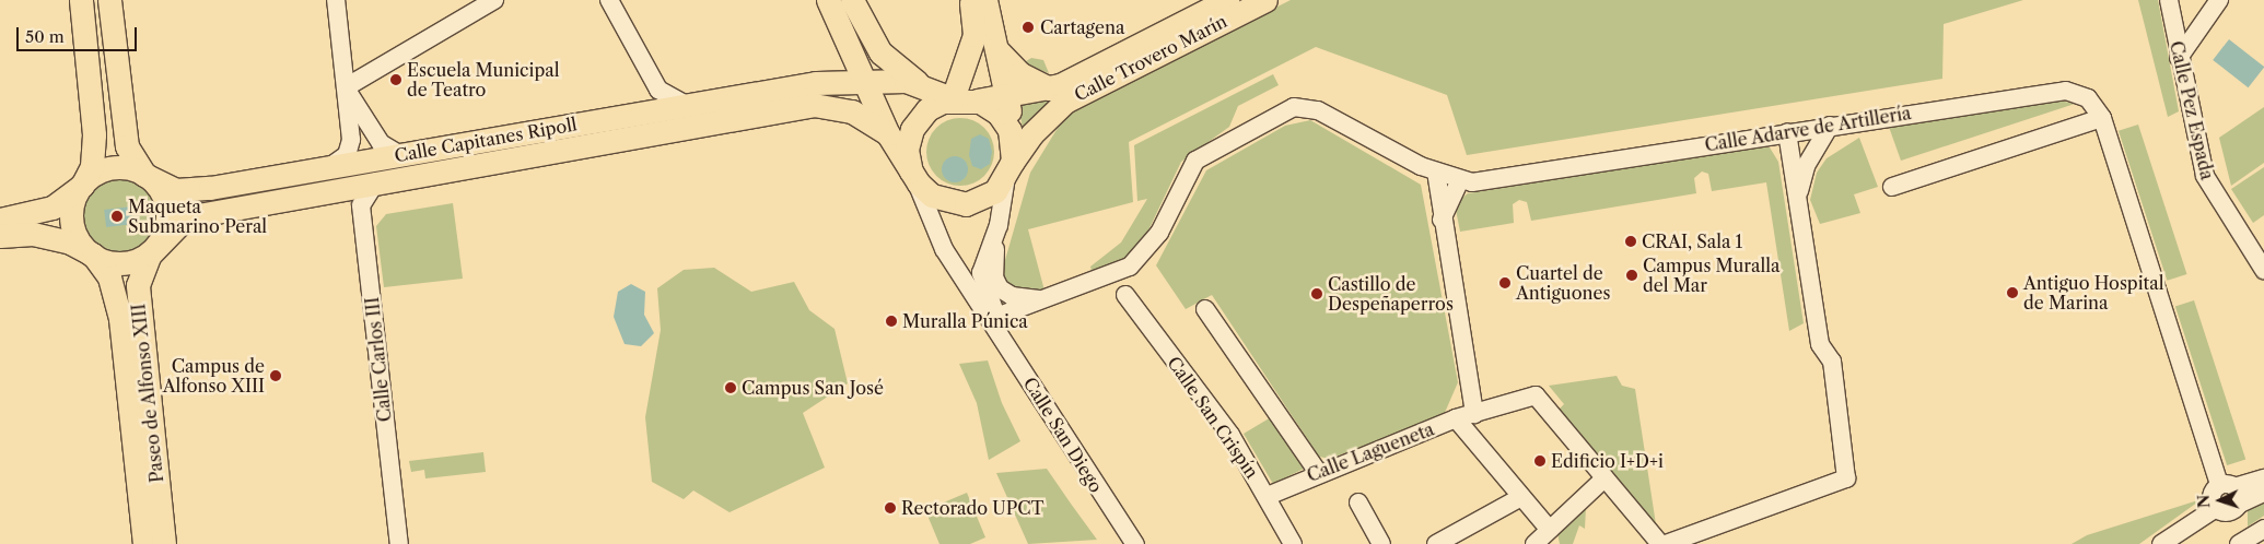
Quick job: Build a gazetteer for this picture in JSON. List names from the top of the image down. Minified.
{"streets":{"main road":["Calle Trovero Marín","Calle Capitanes Ripoll","Paseo de Alfonso XIII"],"street":["Calle Pez Espada","Calle Adarve de Artillería","Calle Carlos III","Calle San Crispín","Calle San Diego","Calle Lagueneta"]},"crossings":[["Calle Capitanes Ripoll","Calle Carlos III"],["Calle Capitanes Ripoll","Paseo de Alfonso XIII"],["Calle San Crispín","Calle Lagueneta"]],"places":["Cartagena","Escuela Municipal de Teatro","Maqueta Submarino Peral","CRAI, Sala 1","Campus Muralla del Mar","Cuartel de Antiguones","Antiguo Hospital de Marina","Castillo de Despeñaperros","Muralla Púnica","Campus de Alfonso XIII","Campus San José","Edificio I+D+i","Rectorado UPCT"],"scale_bar":"50 m","north":"left"}
